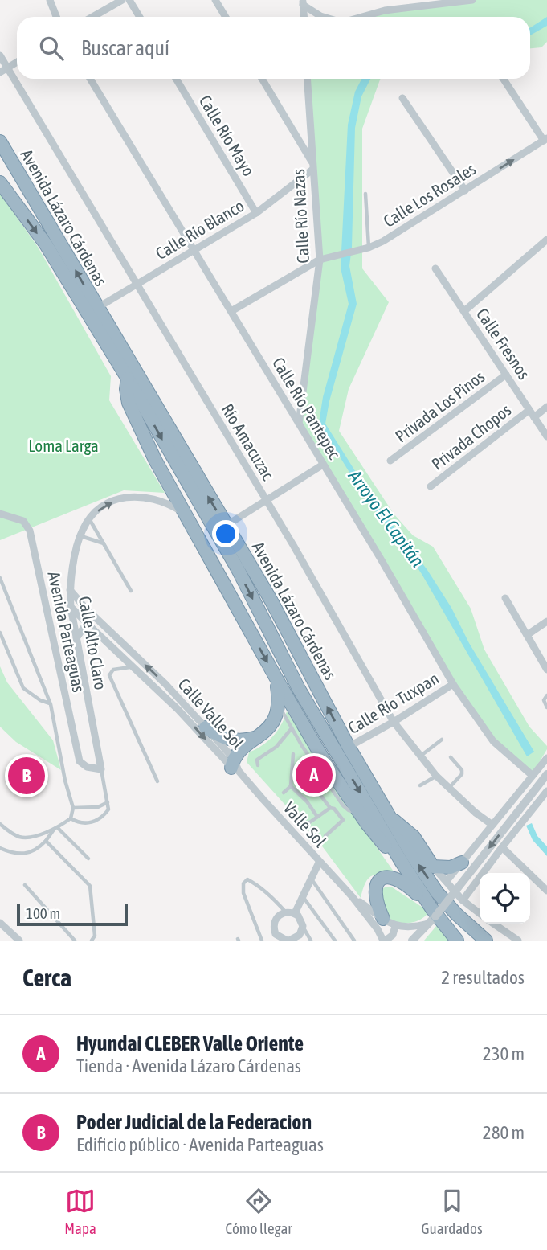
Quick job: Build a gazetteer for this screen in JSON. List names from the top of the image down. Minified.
{"streets":{"highway":["Avenida Lázaro Cárdenas"],"street":["Calle Río Mayo","Calle Los Rosales","Calle Río Nazas","Calle Río Blanco","Calle Fresnos","Privada Los Pinos","Calle Río Pantepec","Privada Chopos","Río Amacuzac","Avenida Parteaguas","Calle Alto Claro","Calle Río Tuxpan","Calle Valle Sol","Valle Sol"]},"crossings":[["Calle Río Mayo","Calle Río Blanco"],["Calle Los Rosales","Calle Río Nazas"],["Calle Los Rosales","Calle Río Pantepec"],["Calle Río Nazas","Calle Río Blanco"],["Calle Río Nazas","Calle Río Pantepec"],["Avenida Lázaro Cárdenas","Calle Río Blanco"],["Avenida Lázaro Cárdenas","Calle Río Tuxpan"],["Calle Río Blanco","Calle Río Pantepec"],["Calle Río Blanco","Río Amacuzac"],["Calle Fresnos","Privada Los Pinos"],["Calle Fresnos","Privada Chopos"],["Calle Río Pantepec","Calle Río Tuxpan"],["Río Amacuzac","Calle Río Tuxpan"],["Avenida Parteaguas","Calle Alto Claro"],["Calle Alto Claro","Calle Valle Sol"],["Calle Valle Sol","Valle Sol"]],"water":["Arroyo El Capitán"],"parks":["Loma Larga"],"scale_bar":"100 m","page":{"search":"Buscar aquí","pins":["A","B"],"scale":"100 m","heading":["Cerca","2 resultados"],"list":[{"mark":"A","name":"Hyundai CLEBER Valle Oriente","note":"Tienda · Avenida Lázaro Cárdenas","value":"230 m"},{"mark":"B","name":"Poder Judicial de la Federacion","note":"Edificio público · Avenida Parteaguas","value":"280 m"}],"nav":["Mapa","Cómo llegar","Guardados"]}}
